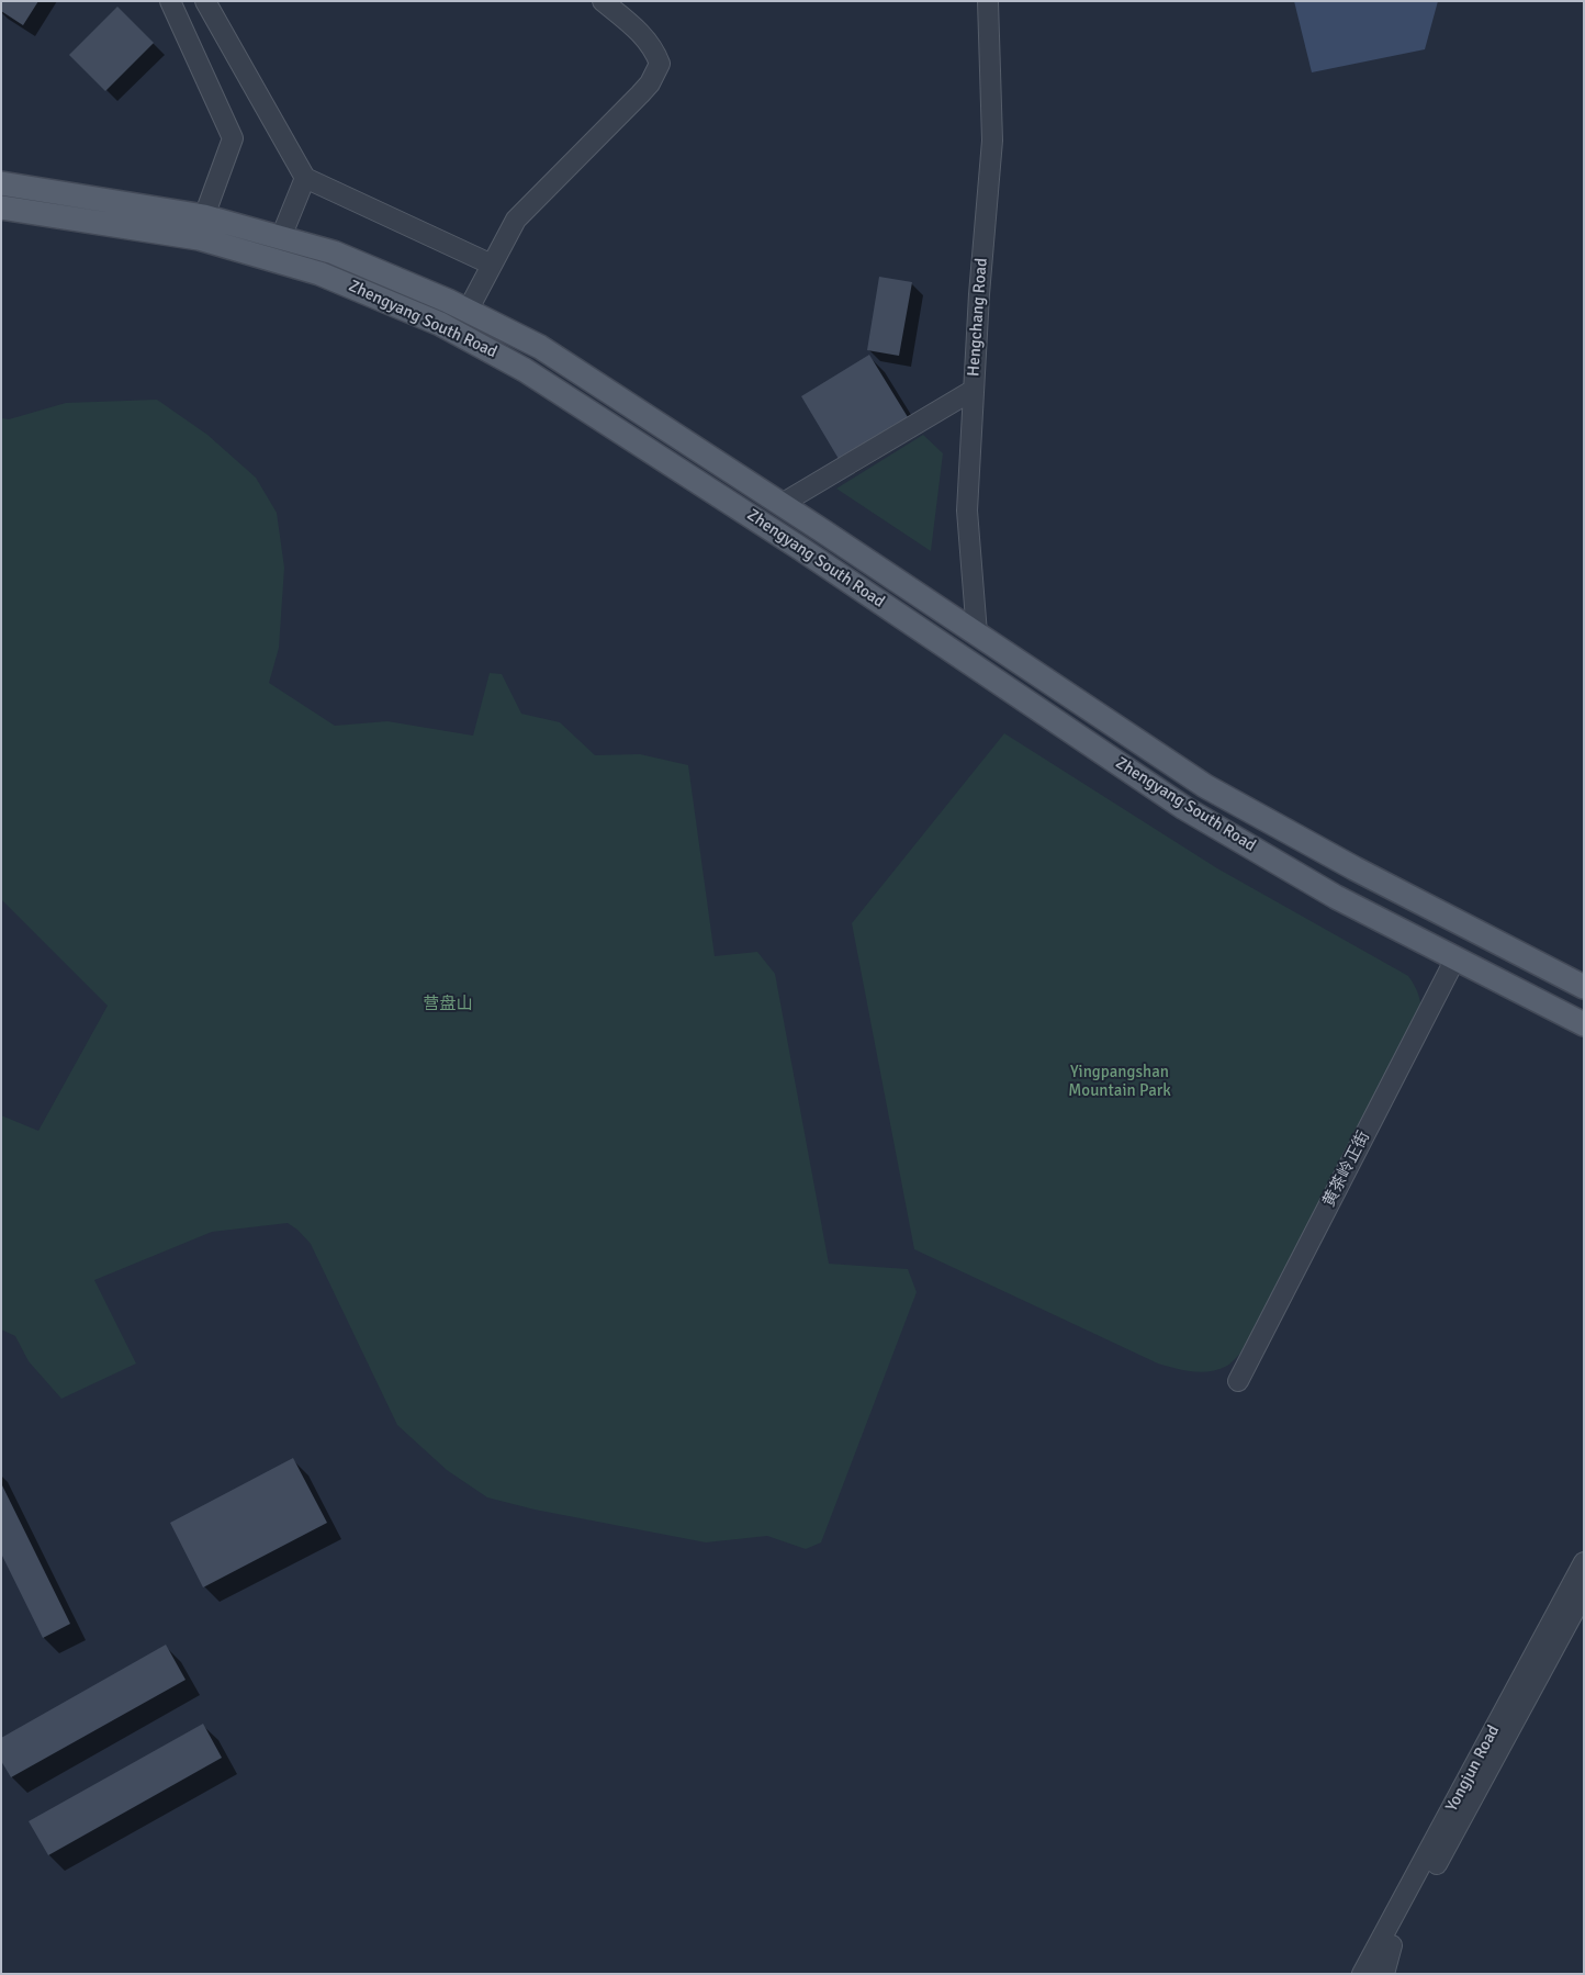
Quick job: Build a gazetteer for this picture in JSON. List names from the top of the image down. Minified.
{"streets":{"main road":["Zhengyang South Road"],"street":["Hengchang Road","黄茶岭正街","Yongjun Road"]},"crossings":[["Hengchang Road","Zhengyang South Road"],["Zhengyang South Road","黄茶岭正街"]],"parks":["营盘山","Yingpangshan Mountain Park"]}
